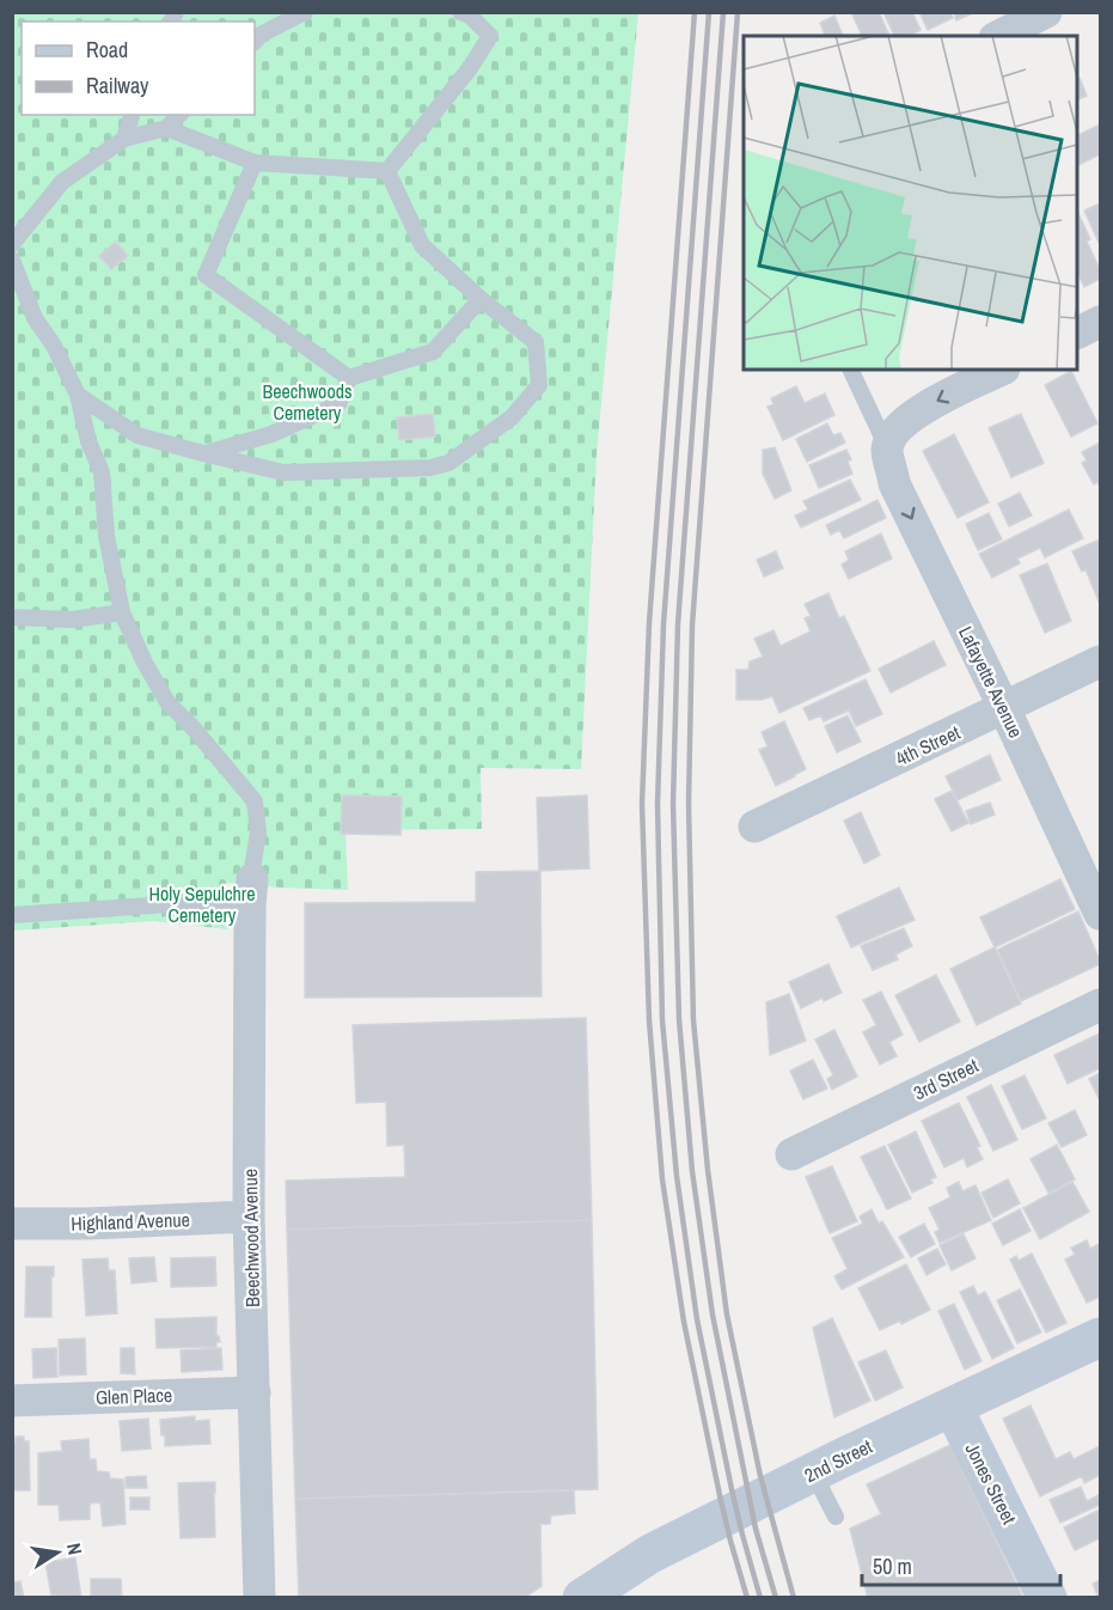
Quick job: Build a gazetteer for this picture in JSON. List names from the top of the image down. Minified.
{"streets":{"street":["Lafayette Avenue","4th Street","3rd Street","Highland Avenue","Beechwood Avenue","Glen Place","2nd Street","Jones Street"]},"crossings":[["Lafayette Avenue","4th Street"],["Highland Avenue","Beechwood Avenue"],["Beechwood Avenue","Glen Place"],["2nd Street","Jones Street"]],"one_way":["Lafayette Avenue"],"parks":["Beechwoods Cemetery","Holy Sepulchre Cemetery"],"legend":["Road","Railway"],"scale_bar":"50 m","north":"right"}
